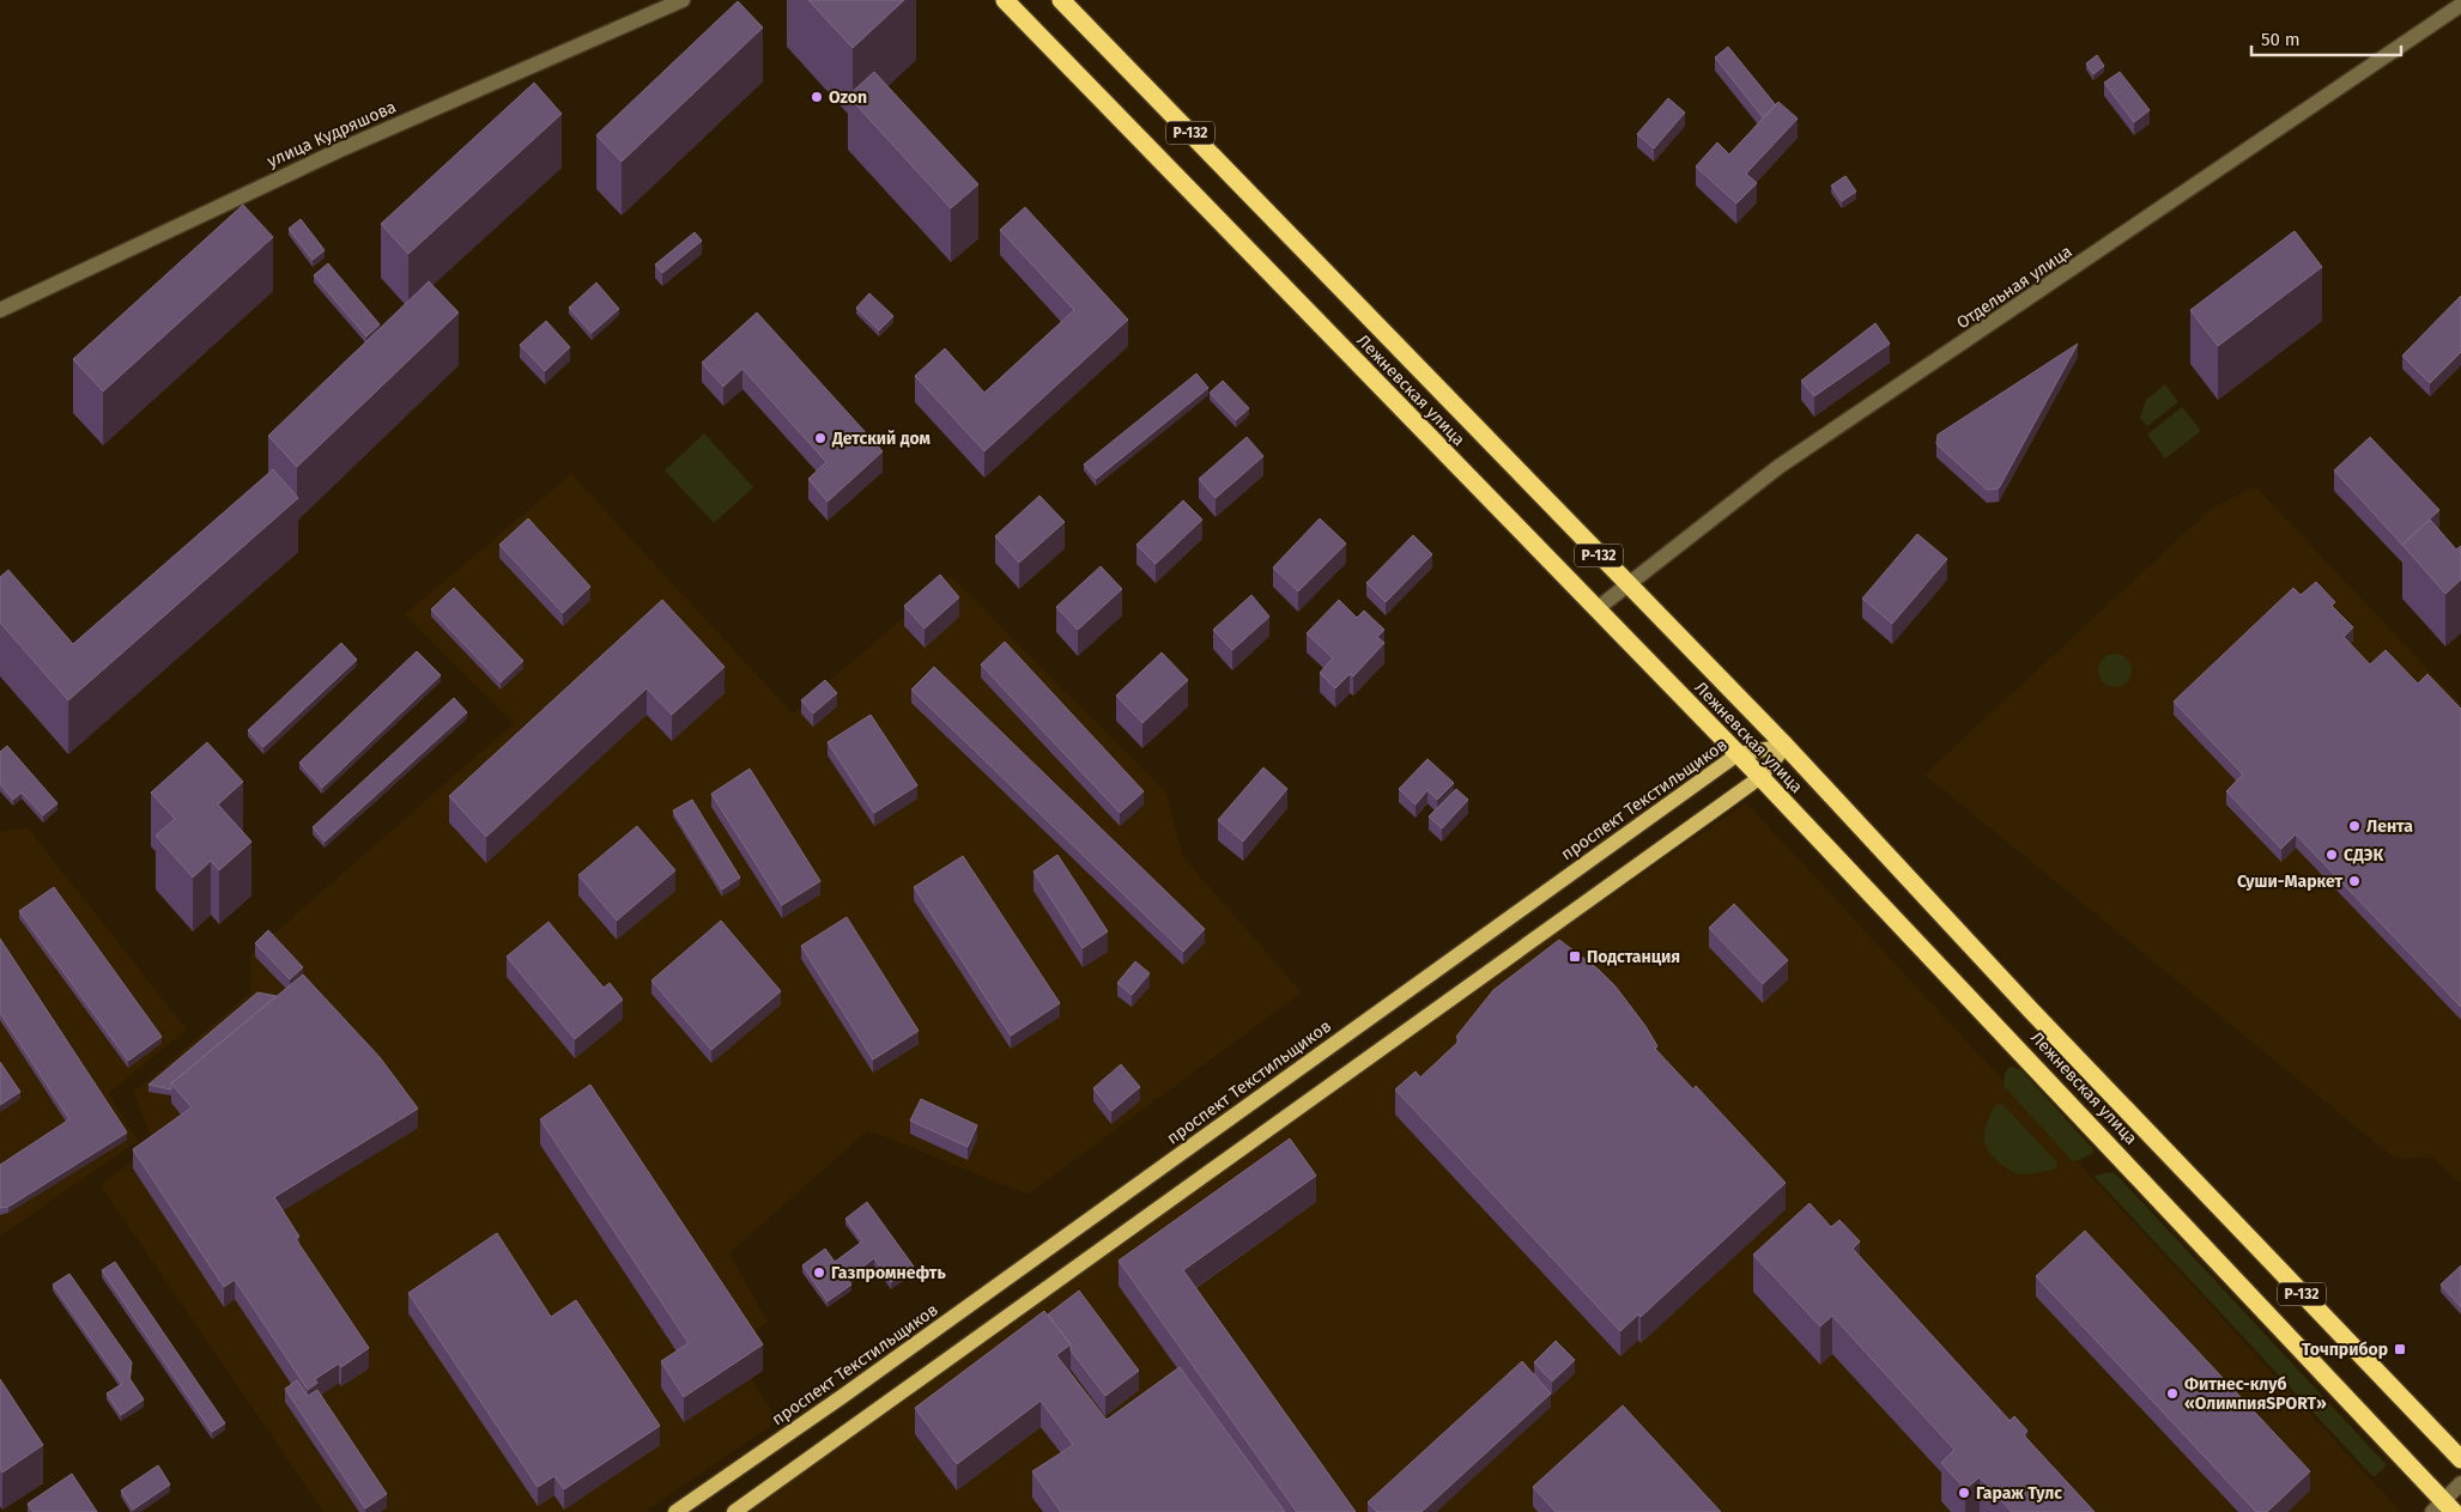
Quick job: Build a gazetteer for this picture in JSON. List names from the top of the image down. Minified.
{"streets":{"highway":["Р-132","Лежневская улица"],"main road":["проспект Текстильщиков"],"street":["улица Кудряшова","Отдельная улица"]},"crossings":[["Отдельная улица","Лежневская улица"],["Лежневская улица","проспект Текстильщиков"]],"places":{"other":["Ozon","Детский дом","Лента","СДЭК","Суши-Маркет","Газпромнефть","Фитнес-клуб «ОлимпияSPORT»","Гараж Тулс"],"transit":["Подстанция","Точприбор"]},"scale_bar":"50 m"}
